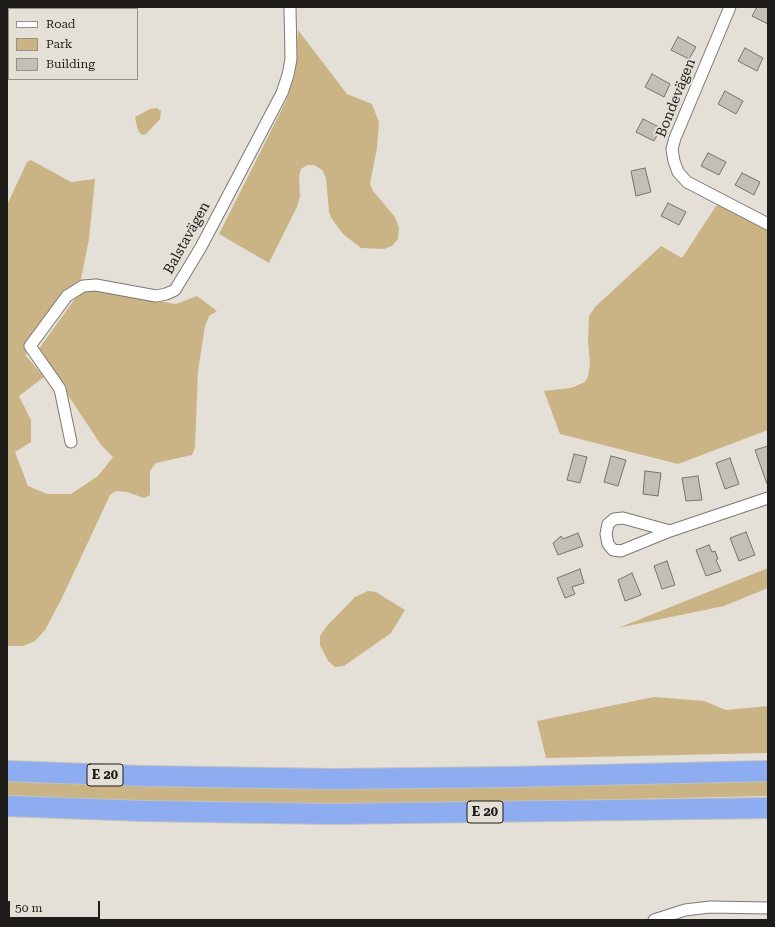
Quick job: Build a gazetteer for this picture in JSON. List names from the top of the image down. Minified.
{"streets":{"highway":["E 20"],"street":["Bondevägen","Balstavägen"]},"legend":["Road","Park","Building"],"scale_bar":"50 m"}
